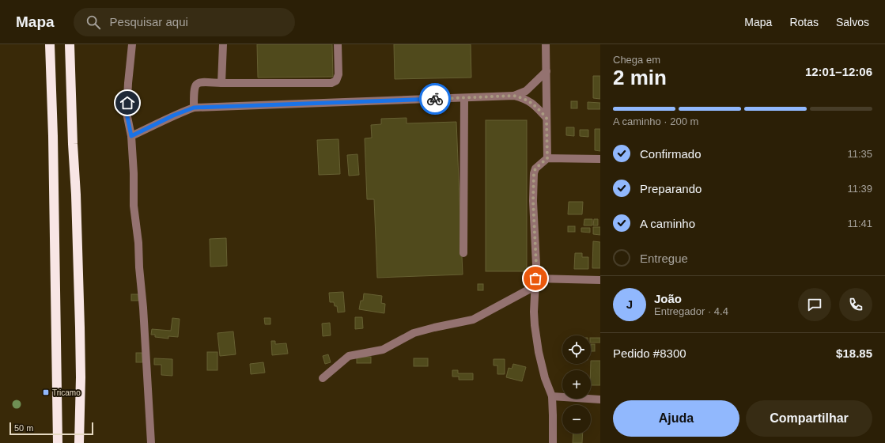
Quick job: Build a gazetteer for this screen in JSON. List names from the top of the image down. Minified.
{"places":{"transit":["Tricamo"]},"scale_bar":"50 m","page":{"header":"Mapa","search":"Pesquisar aqui","nav":["Mapa","Rotas","Salvos"],"heading":["2 min","Chega em","12:01–12:06"],"panel":["João","Entregador · 4.4","Pedido #8300","$18.85"],"bar":"A caminho · 200 m","list":[["Confirmado","11:35"],["Preparando","11:39"],["A caminho","11:41"],"Entregue"],"round":"J","map_buttons":["+","−"],"buttons":["Ajuda","Compartilhar"],"scale":"50 m"}}
